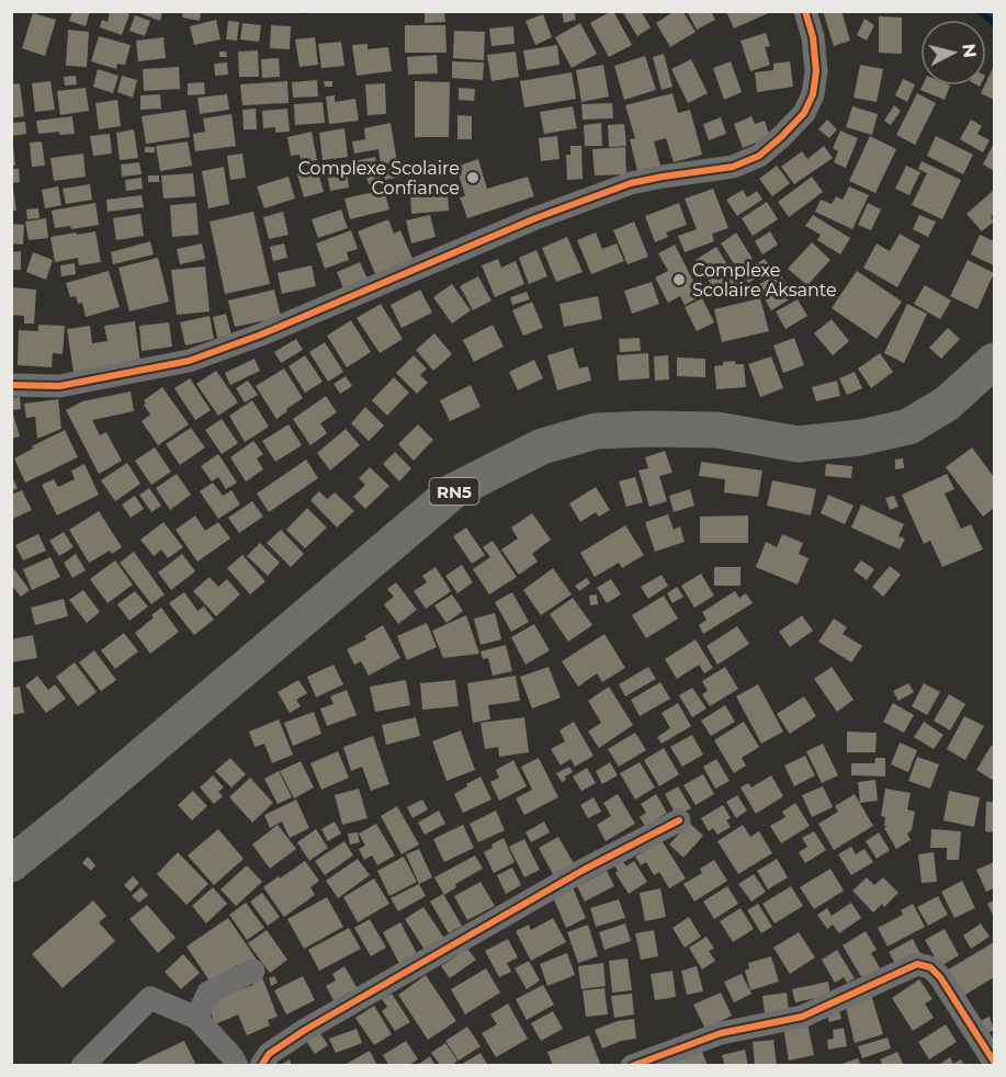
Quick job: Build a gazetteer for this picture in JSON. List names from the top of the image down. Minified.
{"streets":{"highway":["RN5"]},"places":["Complexe Scolaire Confiance","Complexe Scolaire Aksante"],"north":"right"}
